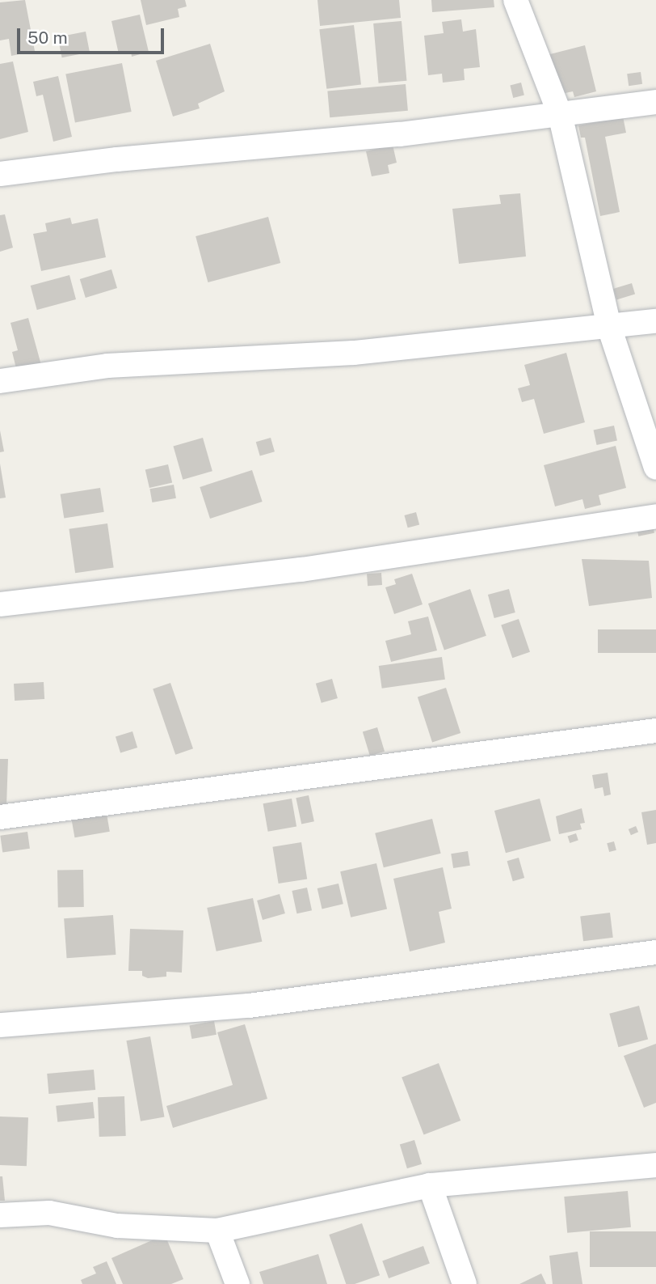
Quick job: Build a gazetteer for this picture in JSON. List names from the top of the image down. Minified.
{"scale_bar":"50 m"}
